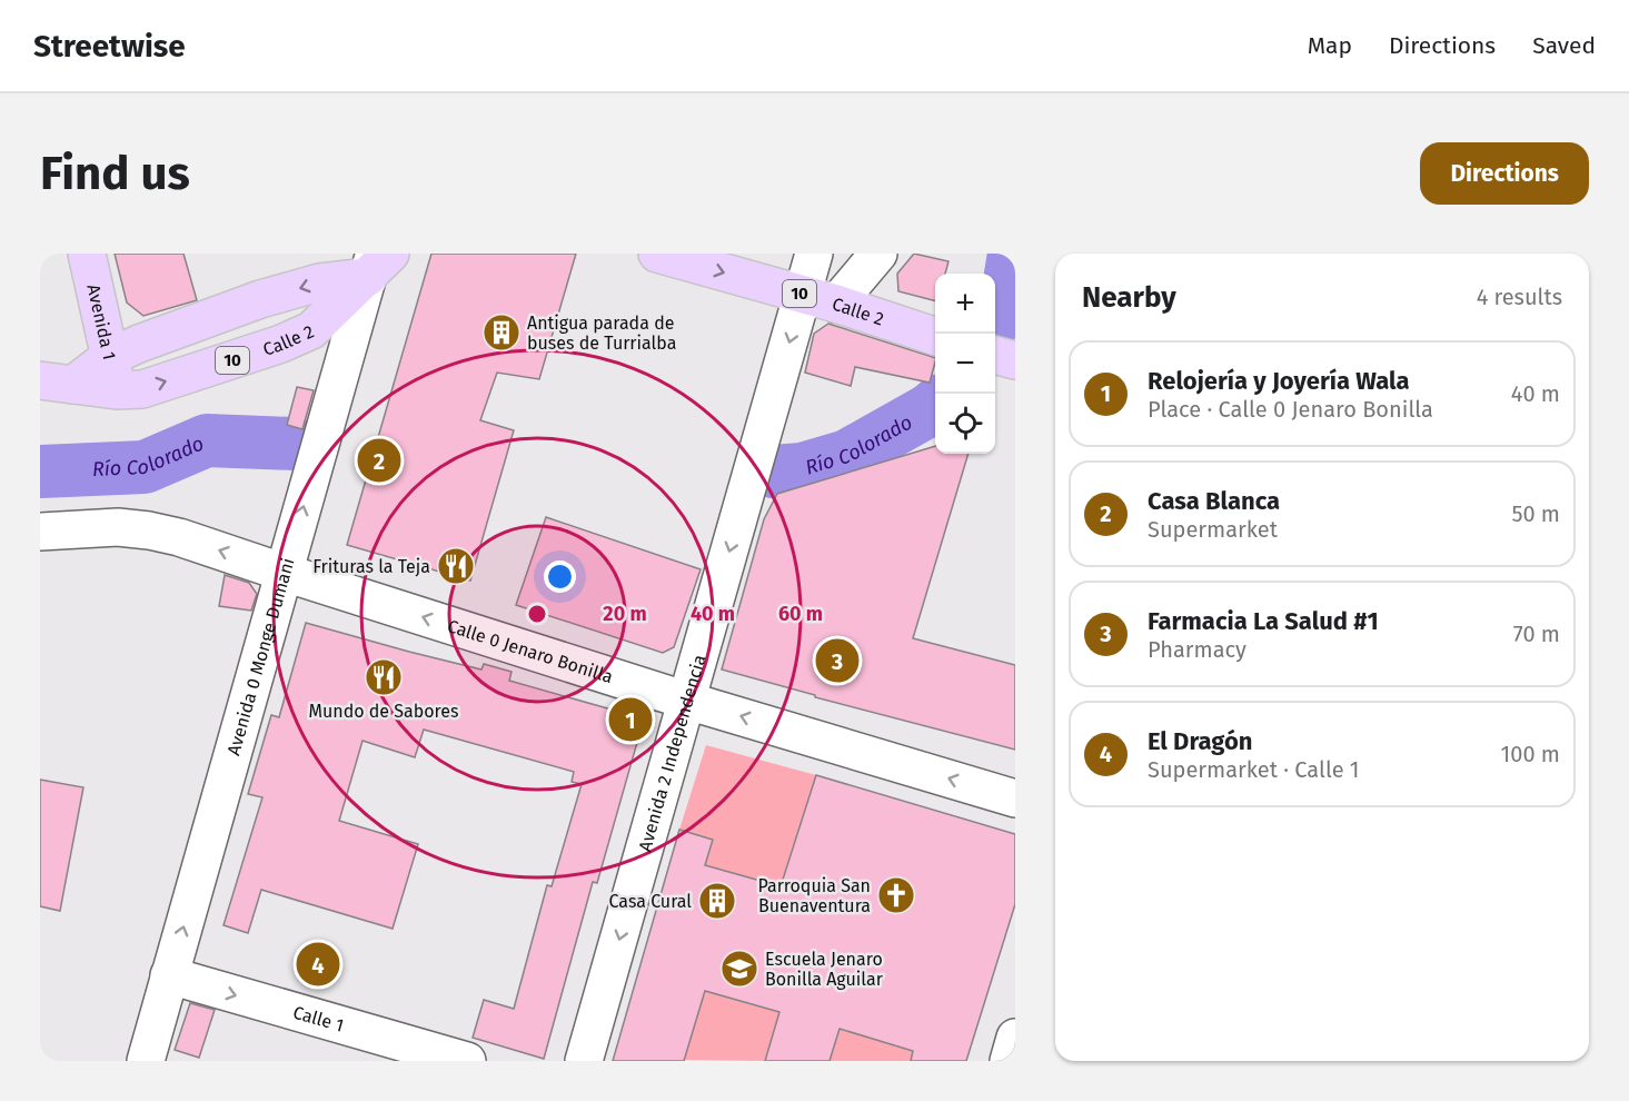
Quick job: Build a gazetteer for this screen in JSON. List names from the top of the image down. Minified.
{"streets":{"main road":["10","Calle 2","Avenida 1"],"street":["Calle 0 Jenaro Bonilla","Avenida 0 Monge Dumani","Avenida 2 Independencia","Calle 1"]},"crossings":[["Calle 2","Avenida 1"],["Calle 2","Avenida 0 Monge Dumani"],["Calle 2","Avenida 2 Independencia"],["Calle 0 Jenaro Bonilla","Avenida 0 Monge Dumani"],["Calle 0 Jenaro Bonilla","Avenida 2 Independencia"],["Avenida 0 Monge Dumani","Calle 1"]],"one_way":["Calle 0 Jenaro Bonilla","Avenida 0 Monge Dumani","Avenida 2 Independencia","Calle 1"],"water":["Río Colorado"],"places":{"building":["Antigua parada de buses de Turrialba","Casa Cural"],"restaurant":["Frituras la Teja","Mundo de Sabores"],"church":["Parroquia San Buenaventura"],"school or university":["Escuela Jenaro Bonilla Aguilar"]},"page":{"header":"Streetwise","nav":["Map","Directions","Saved"],"buttons":"Directions","title":"Find us","heading":["Nearby","4 results"],"map_buttons":["+","−"],"list":[{"mark":"1","name":"Relojería y Joyería Wala","note":"Place · Calle 0 Jenaro Bonilla","value":"40 m"},{"mark":"2","name":"Casa Blanca","note":"Supermarket","value":"50 m"},{"mark":"3","name":"Farmacia La Salud #1","note":"Pharmacy","value":"70 m"},{"mark":"4","name":"El Dragón","note":"Supermarket · Calle 1","value":"100 m"}],"pins":["2","3","1","4"]},"rings":["20 m","40 m","60 m"]}
